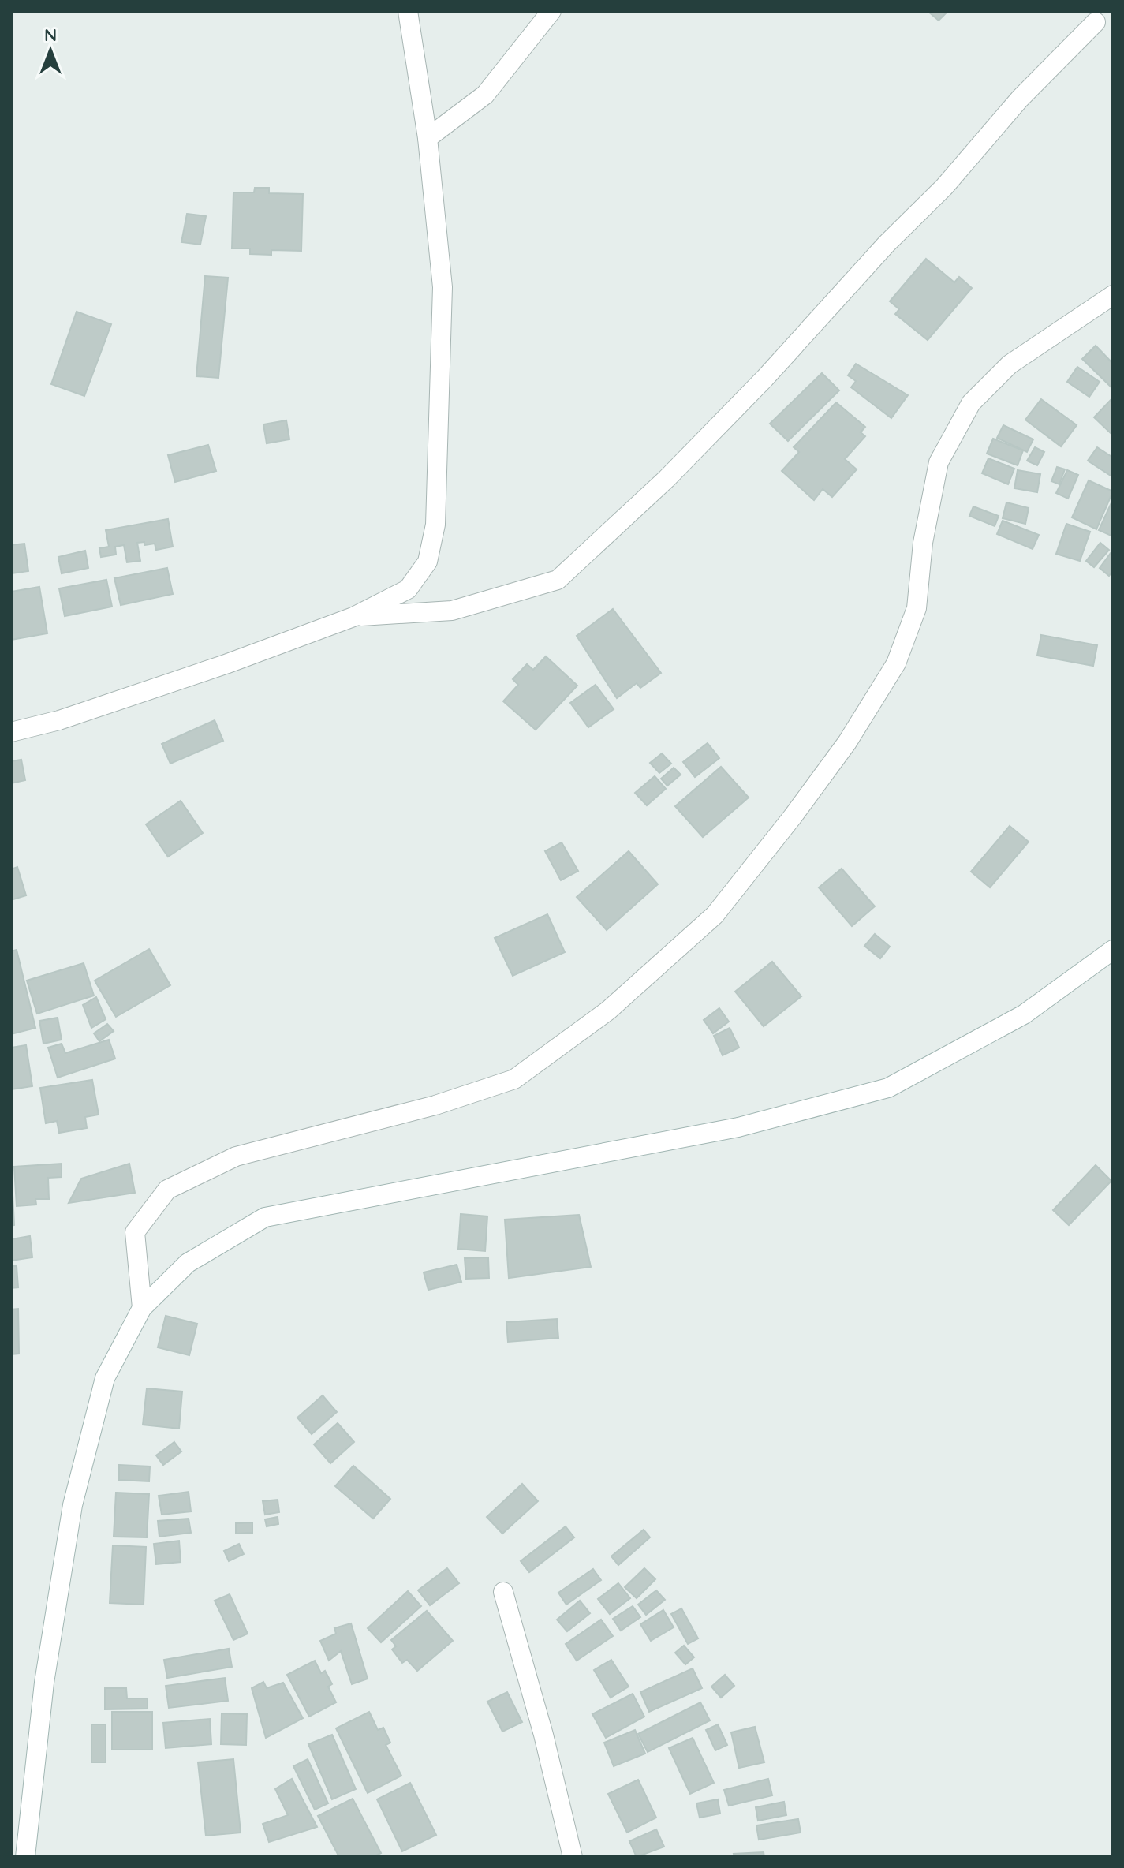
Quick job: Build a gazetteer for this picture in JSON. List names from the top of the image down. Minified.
{"north":"top"}
